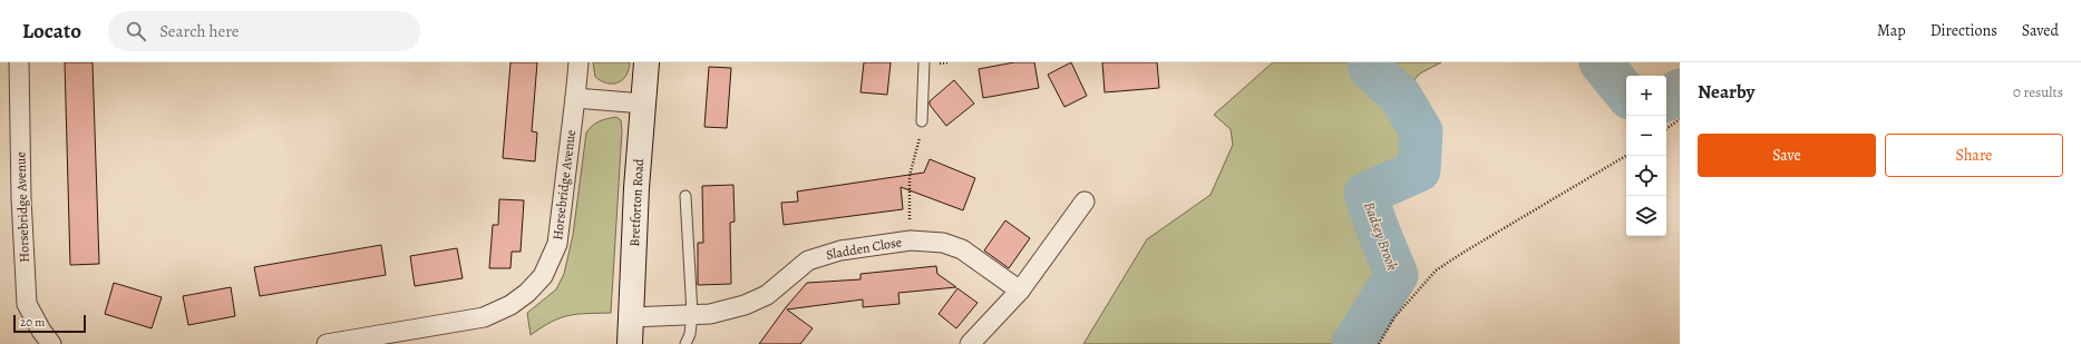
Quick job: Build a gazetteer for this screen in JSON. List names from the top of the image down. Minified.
{"streets":{"main road":["Bretforton Road"],"street":["Horsebridge Avenue","Sladden Close"]},"crossings":[["Bretforton Road","Sladden Close"]],"water":["Badsey Brook"],"scale_bar":"20 m","page":{"header":"Locato","search":"Search here","nav":["Map","Directions","Saved"],"heading":["Nearby","0 results"],"map_buttons":["+","−"],"buttons":["Save","Share"],"scale":"20 m"}}
